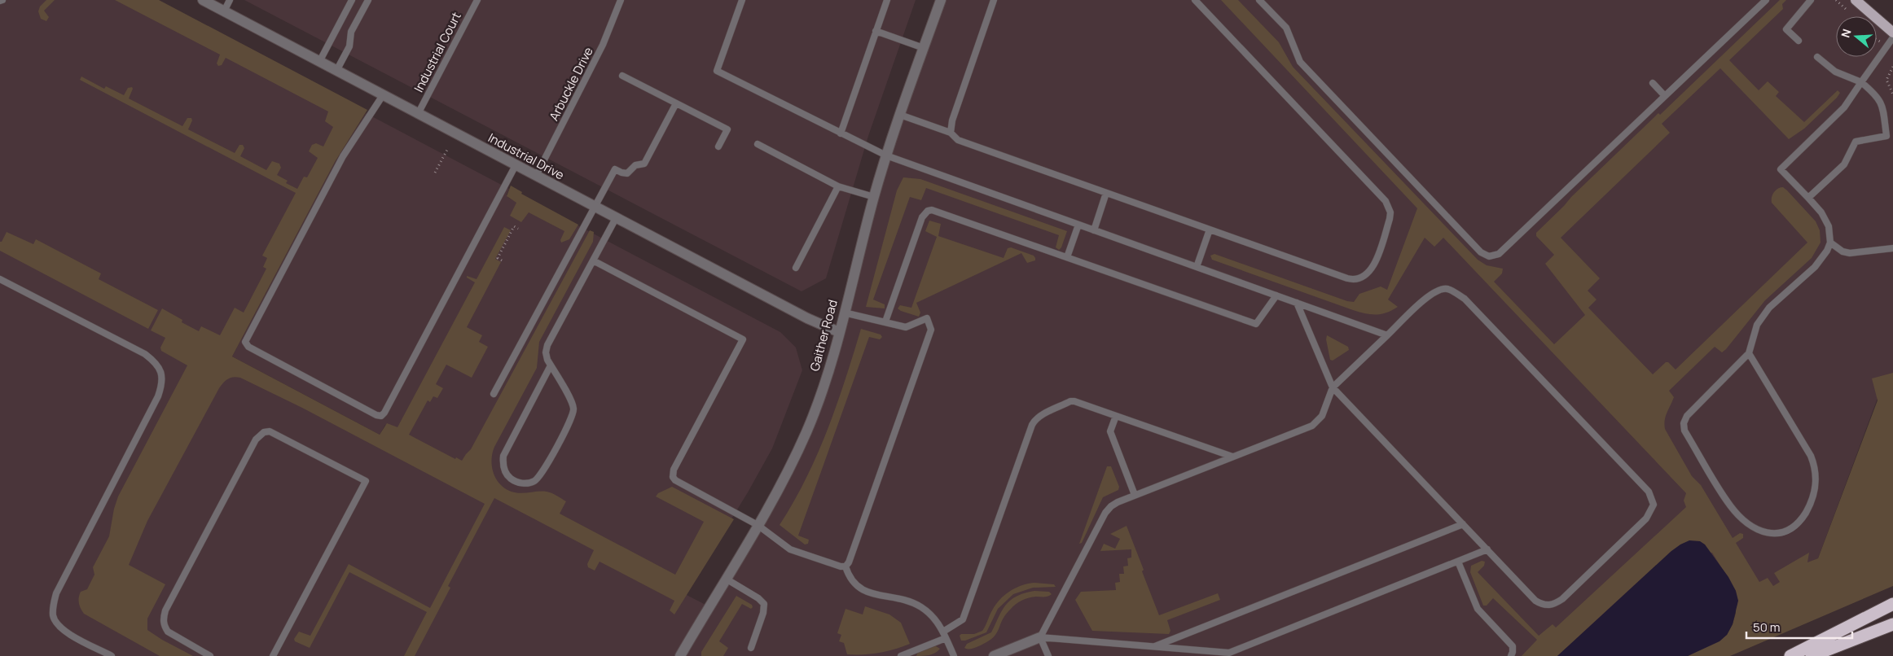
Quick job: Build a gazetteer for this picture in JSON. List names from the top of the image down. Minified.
{"streets":{"street":["Industrial Drive","Gaither Road"],"lane":["Industrial Court","Arbuckle Drive"]},"crossings":[["Industrial Court","Industrial Drive"],["Arbuckle Drive","Industrial Drive"],["Industrial Drive","Gaither Road"]],"scale_bar":"50 m","north":"left"}
